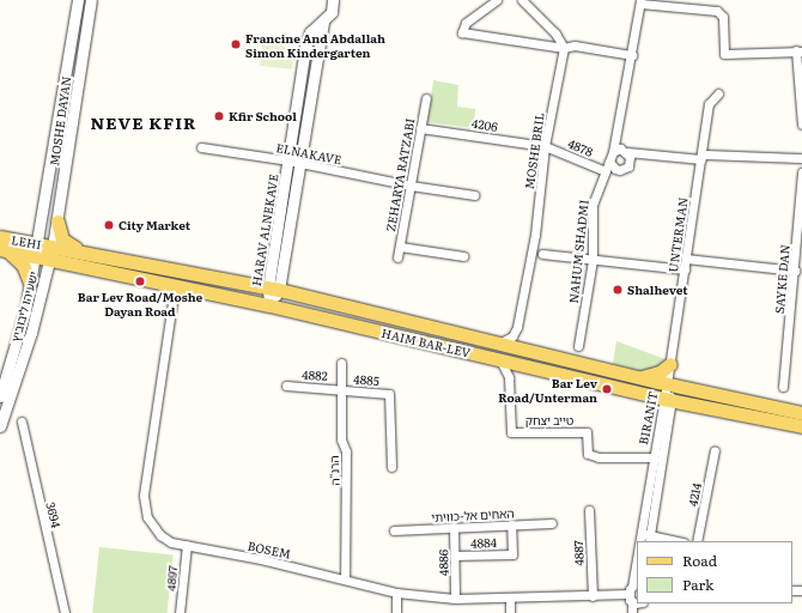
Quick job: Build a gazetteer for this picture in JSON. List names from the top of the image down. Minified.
{"streets":{"main road":["LEHI","HAIM BAR-LEV"],"street":["MOSHE DAYAN","4206","4878","MOSHE BRIL","ELNAKAVE","ZEHARYA RATZABI","HARAV ALNEKAVE","UNTERMAN","NAHUM SHADMI","SAYKE DAN","ישעיהו ליבוביץ","4882","4885","BIRANIT","טייב יצחק","הרנ\"ה","4214","3694","האחים אל-כוויתי","4884","BOSEM","4887","4886","4897"]},"crossings":[["MOSHE DAYAN","LEHI"],["MOSHE DAYAN","ישעיהו ליבוביץ"],["MOSHE DAYAN","HAIM BAR-LEV"],["4206","4878"],["4206","MOSHE BRIL"],["4206","ZEHARYA RATZABI"],["4878","MOSHE BRIL"],["4878","NAHUM SHADMI"],["ELNAKAVE","ZEHARYA RATZABI"],["ELNAKAVE","HARAV ALNEKAVE"],["HARAV ALNEKAVE","HAIM BAR-LEV"],["UNTERMAN","HAIM BAR-LEV"],["UNTERMAN","BIRANIT"],["LEHI","ישעיהו ליבוביץ"],["LEHI","HAIM BAR-LEV"],["ישעיהו ליבוביץ","HAIM BAR-LEV"],["HAIM BAR-LEV","BIRANIT"],["HAIM BAR-LEV","טייב יצחק"],["HAIM BAR-LEV","BOSEM"],["4882","4885"],["4882","הרנ\"ה"],["4885","הרנ\"ה"],["BIRANIT","טייב יצחק"],["BIRANIT","BOSEM"],["הרנ\"ה","BOSEM"],["האחים אל-כוויתי","4884"],["האחים אל-כוויתי","4886"],["4884","4886"],["BOSEM","4887"],["BOSEM","4886"],["BOSEM","4897"]],"districts":["NEVE KFIR"],"places":["Francine And Abdallah Simon Kindergarten","Kfir School","City Market","Bar Lev Road/Moshe Dayan Road","Shalhevet","Bar Lev Road/Unterman"],"legend":["Road","Park"]}
